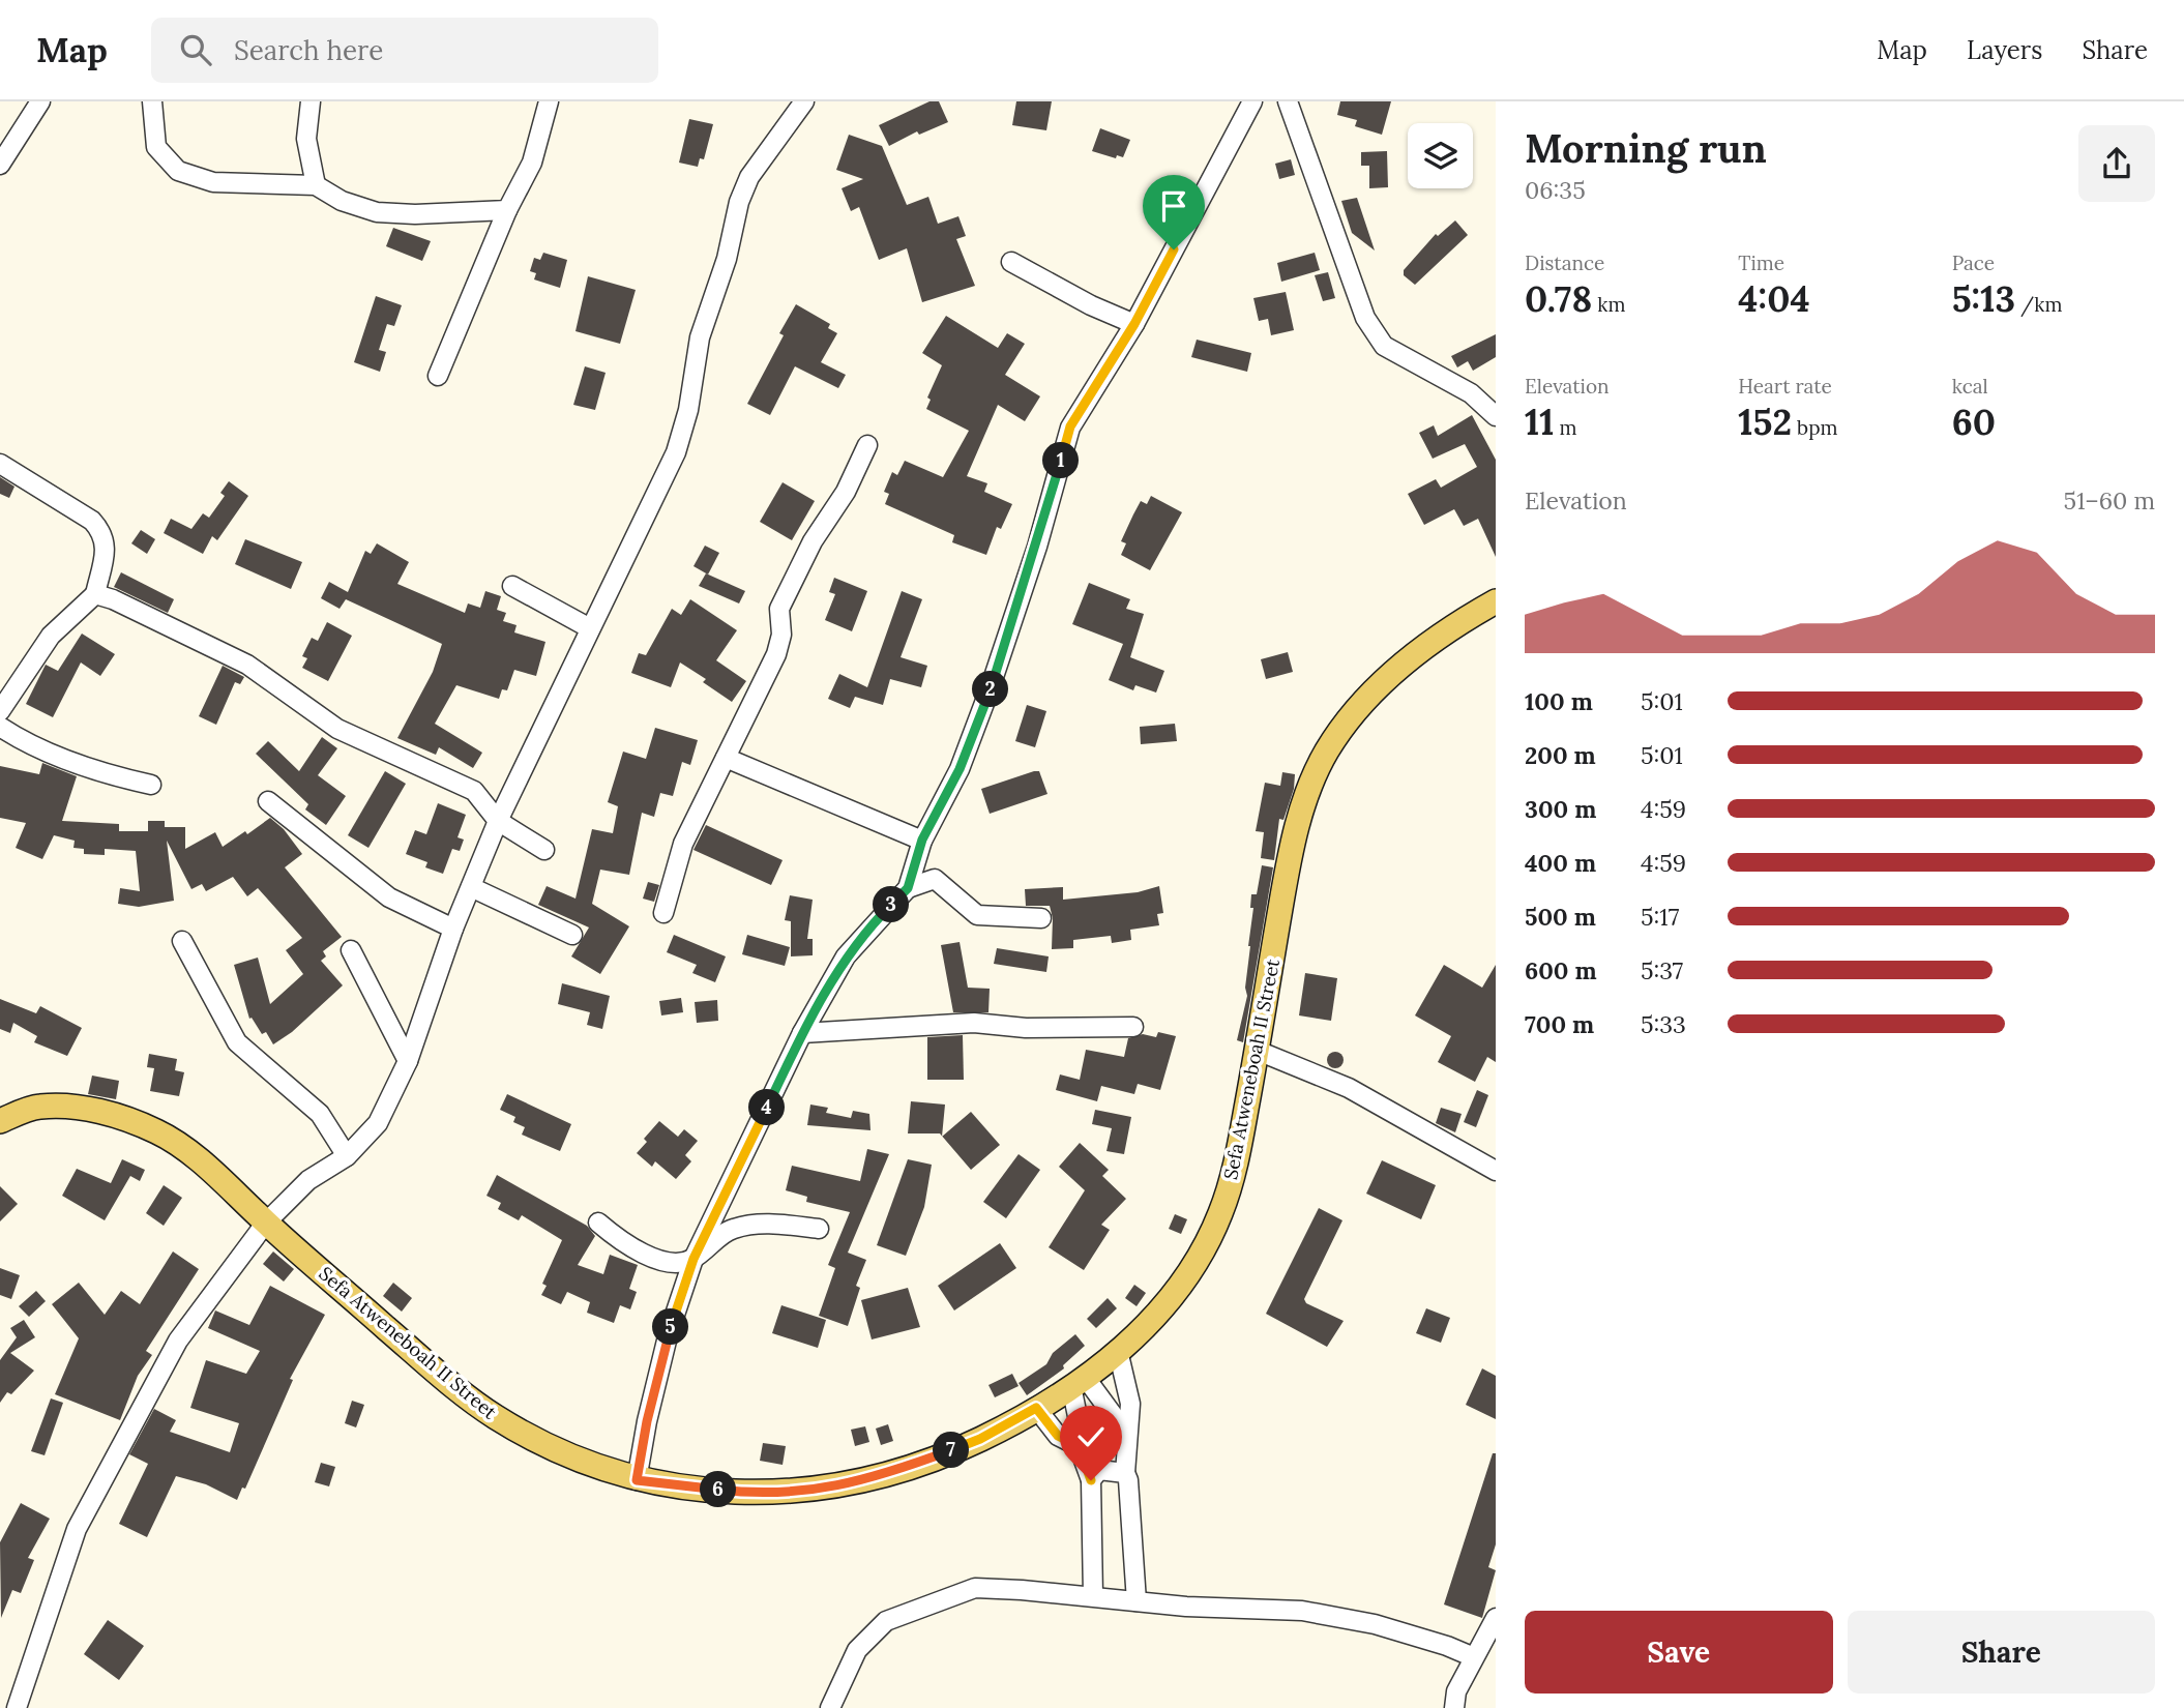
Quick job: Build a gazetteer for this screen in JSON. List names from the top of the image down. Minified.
{"streets":{"main road":["Sefa Atweneboah II Street"]},"page":{"header":"Map","search":"Search here","nav":["Map","Layers","Share"],"heading":["Morning run","06:35"],"stats":[["Distance","0.78 km"],["Time","4:04"],["Pace","5:13 /km"],["Elevation","11 m"],["Heart rate","152 bpm"],["kcal","60"]],"pins":["1","2","3","4","5","7","6"],"chart":["Elevation","51–60 m"],"list":[{"name":"100 m","note":"5:01"},{"name":"200 m","note":"5:01"},{"name":"300 m","note":"4:59"},{"name":"400 m","note":"4:59"},{"name":"500 m","note":"5:17"},{"name":"600 m","note":"5:37"},{"name":"700 m","note":"5:33"}],"buttons":["Save","Share"]}}
